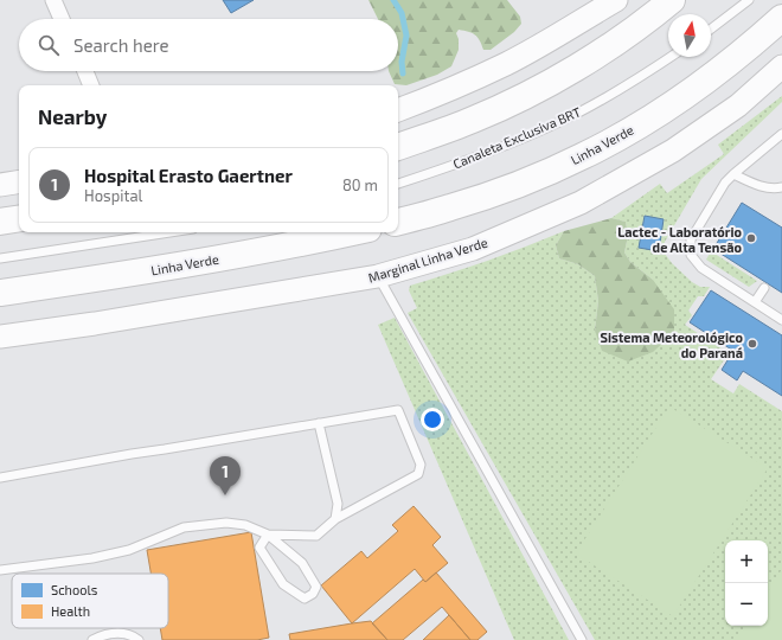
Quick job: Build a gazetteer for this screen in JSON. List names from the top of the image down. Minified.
{"streets":{"highway":["Linha Verde"],"main road":["Marginal Linha Verde"],"lane":["Canaleta Exclusiva BRT"]},"places":["Lactec - Laboratório de Alta Tensão","Sistema Meteorológico do Paraná"],"legend":["Schools","Health"],"north":"top","page":{"search":"Search here","heading":"Nearby","list":[{"mark":"1","name":"Hospital Erasto Gaertner","note":"Hospital","value":"80 m"}],"pins":"1","map_buttons":["+","−"]}}
